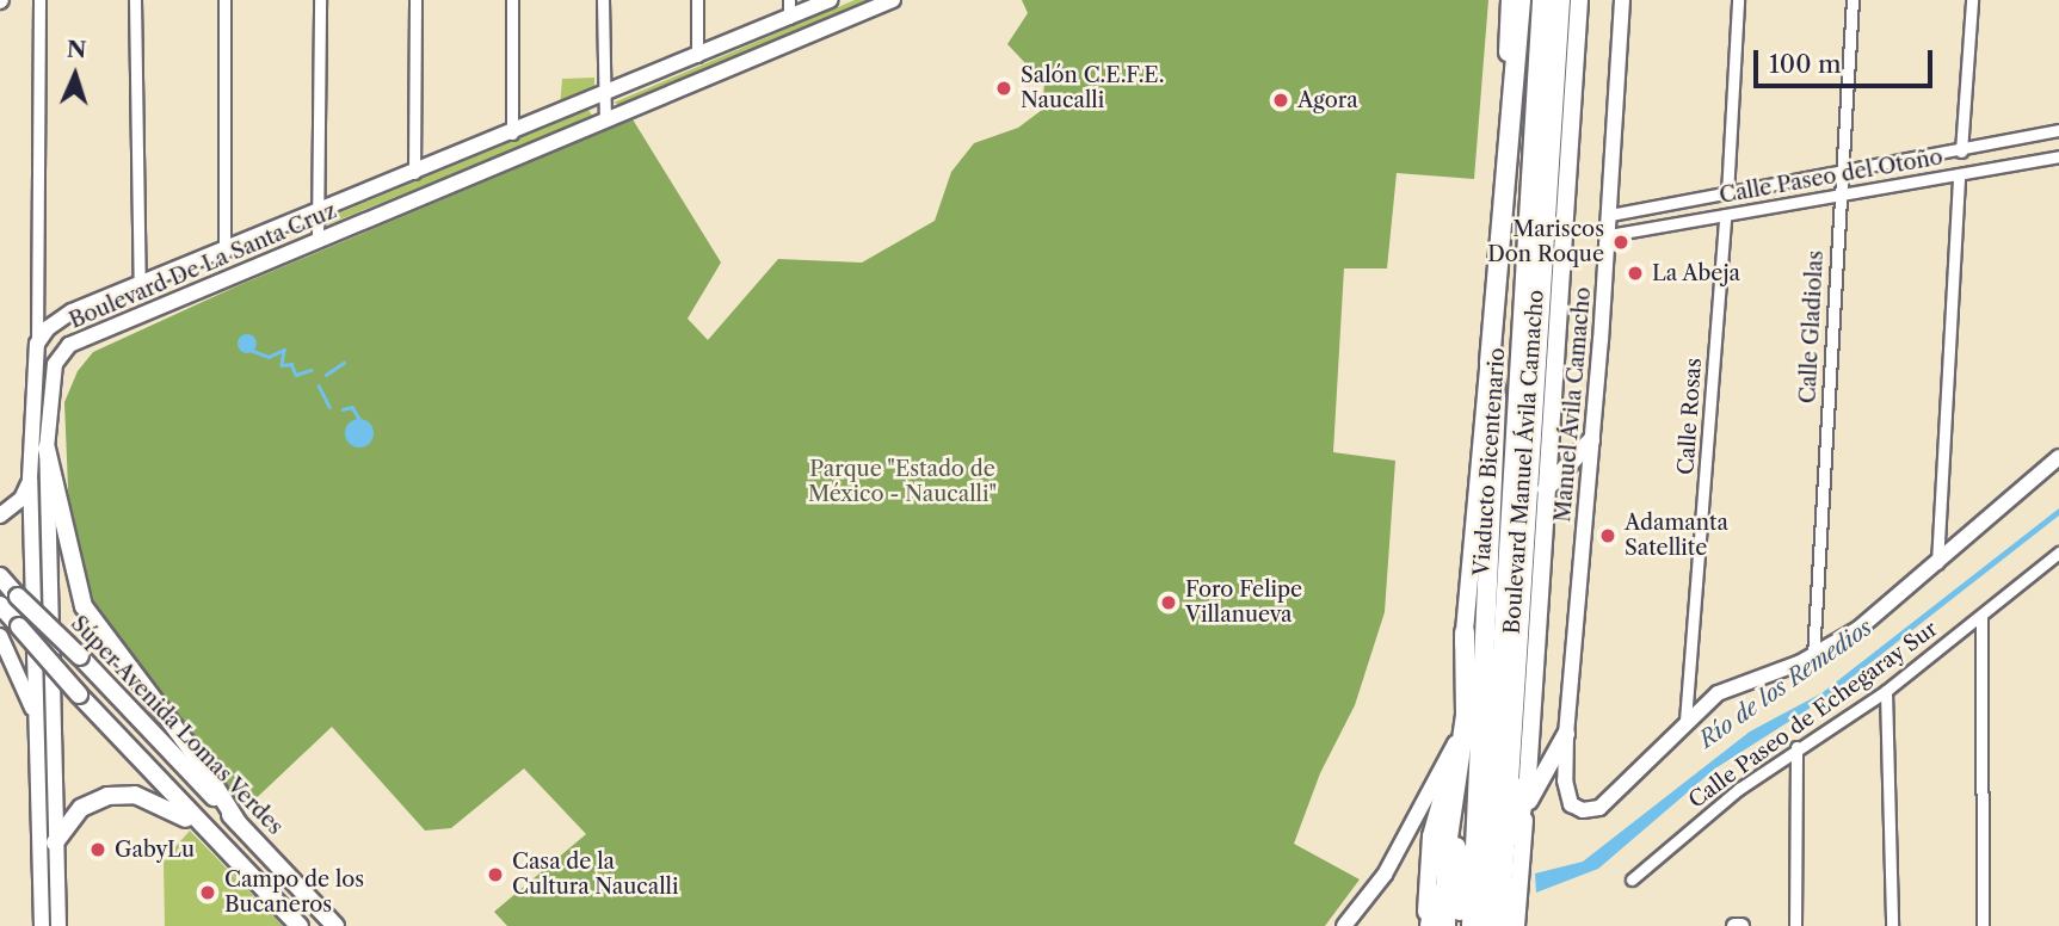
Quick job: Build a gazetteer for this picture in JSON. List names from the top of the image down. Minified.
{"streets":{"highway":["Viaducto Bicentenario","Boulevard Manuel Ávila Camacho"],"main road":["Boulevard De La Santa Cruz","Manuel Ávila Camacho","Calle Paseo de Echegaray Sur","Súper Avenida Lomas Verdes"],"street":["Calle Paseo del Otoño","Calle Gladiolas","Calle Rosas"]},"crossings":[["Calle Paseo del Otoño","Calle Gladiolas"],["Calle Paseo del Otoño","Manuel Ávila Camacho"],["Calle Paseo del Otoño","Calle Rosas"],["Calle Gladiolas","Calle Paseo de Echegaray Sur"],["Manuel Ávila Camacho","Calle Paseo de Echegaray Sur"],["Calle Rosas","Calle Paseo de Echegaray Sur"]],"water":["Río de los Remedios"],"parks":["Parque \"Estado de México - Naucalli\""],"places":["Salón C.E.F.E. Naucalli","Agora","Mariscos Don Roque","La Abeja","Adamanta Satellite","Foro Felipe Villanueva","GabyLu","Casa de la Cultura Naucalli","Campo de los Bucaneros"],"scale_bar":"100 m","north":"top"}
